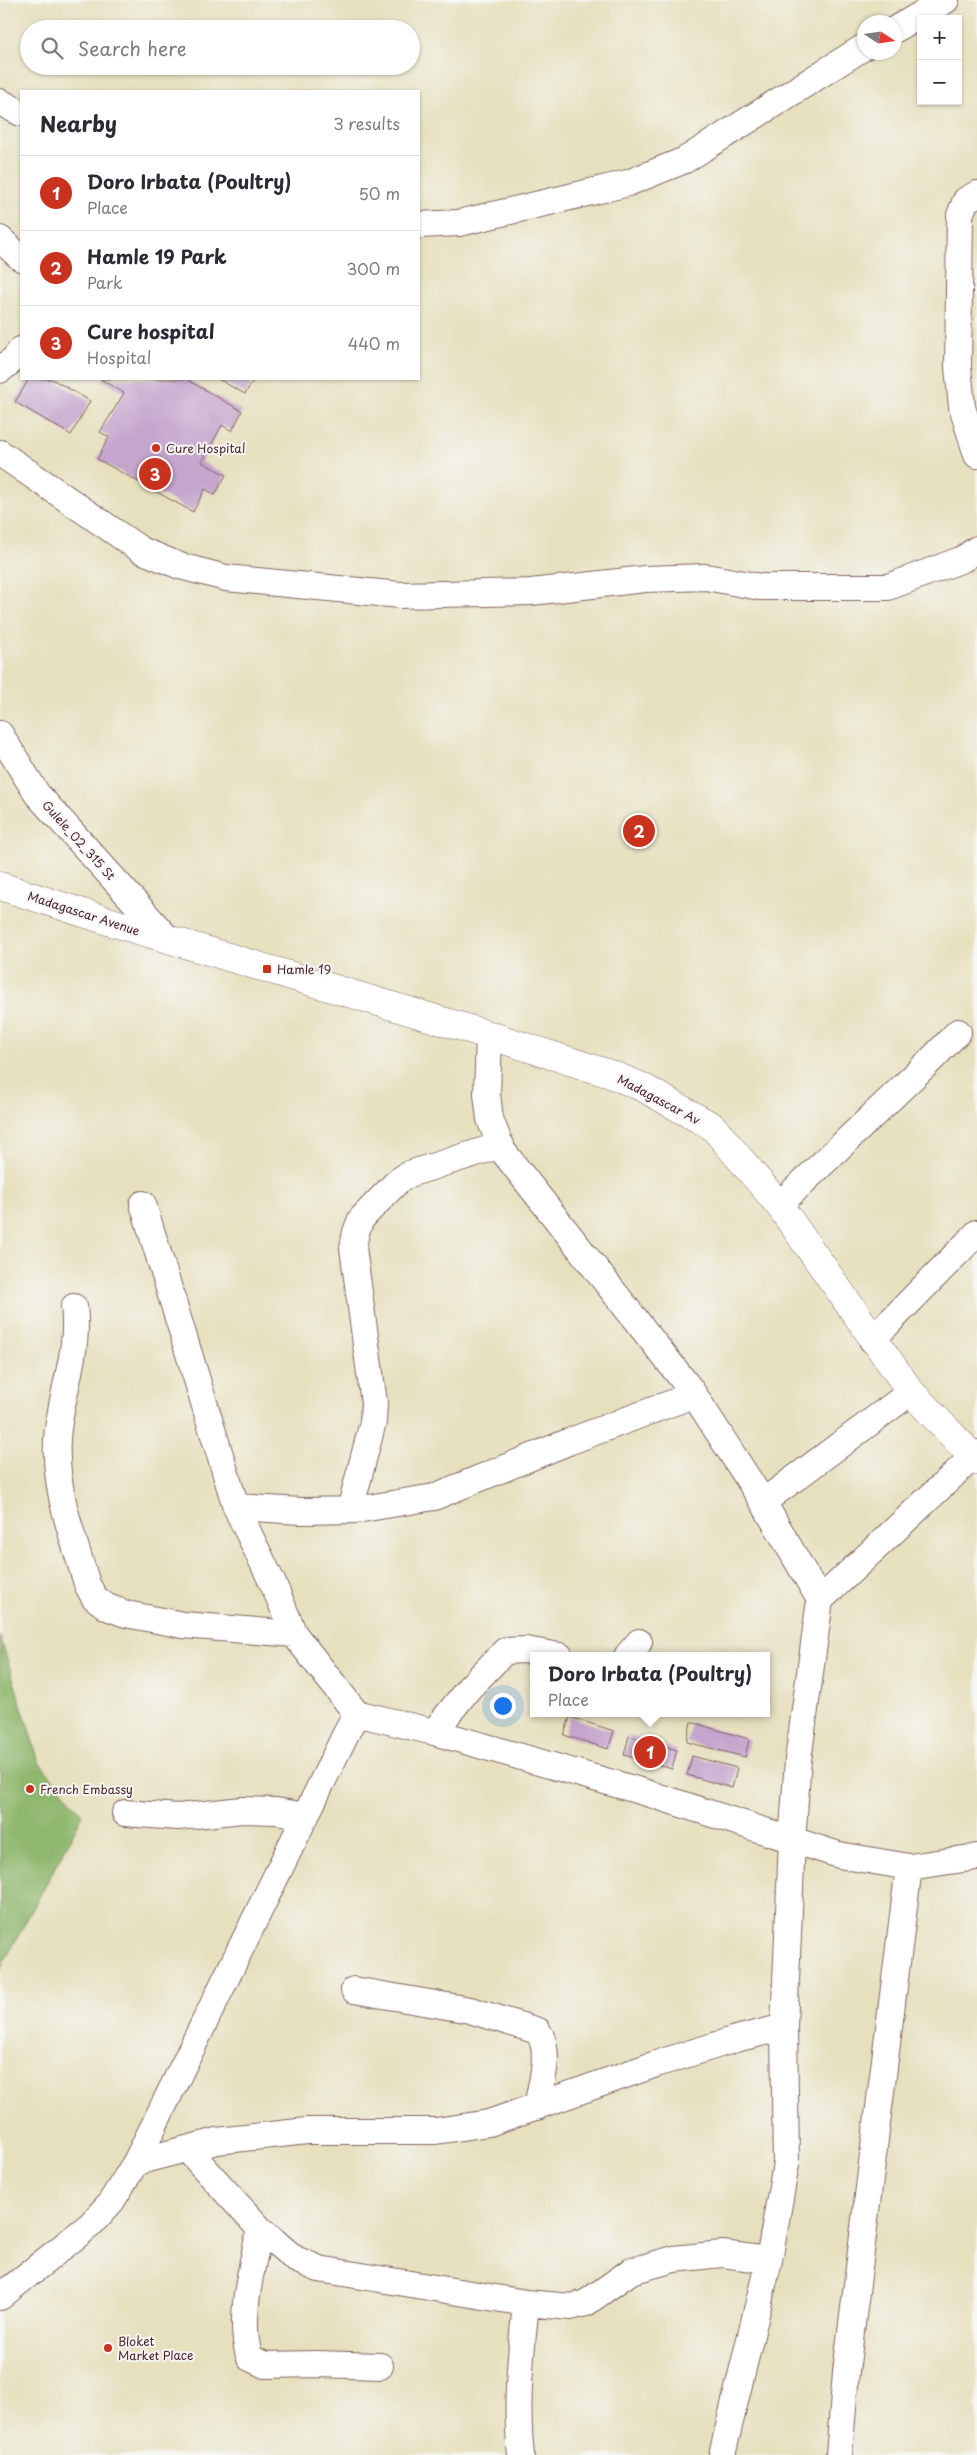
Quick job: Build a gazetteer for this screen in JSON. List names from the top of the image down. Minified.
{"streets":{"main road":["Madagascar Avenue","Madagascar Av"],"street":["Gulele_02_315 St"]},"crossings":[["Gulele_02_315 St","Madagascar Avenue"],["Gulele_02_315 St","Madagascar Av"],["Madagascar Avenue","Madagascar Av"]],"places":{"other":["Cure Hospital","French Embassy","Bloket Market Place"],"transit":["Hamle 19"]},"north":"right","page":{"map_buttons":["+","−"],"search":"Search here","heading":["Nearby","3 results"],"list":[{"mark":"1","name":"Doro Irbata (Poultry)","note":"Place","value":"50 m"},{"mark":"2","name":"Hamle 19 Park","note":"Park","value":"300 m"},{"mark":"3","name":"Cure hospital","note":"Hospital","value":"440 m"}],"pins":["3","2","1"],"popup":["Doro Irbata (Poultry)","Place"]}}
